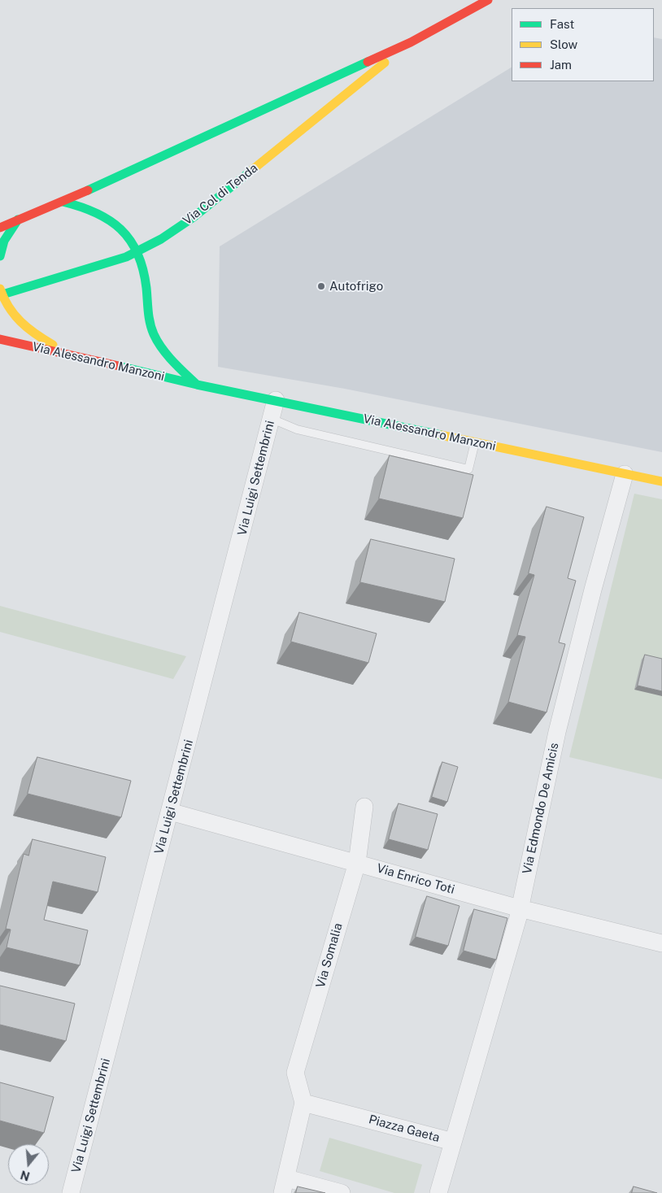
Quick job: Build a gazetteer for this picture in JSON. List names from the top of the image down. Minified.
{"streets":{"main road":["Via Col di Tenda","Via Alessandro Manzoni"],"street":["Via Luigi Settembrini","Via Edmondo De Amicis","Via Enrico Toti","Via Somalia","Piazza Gaeta"]},"crossings":[["Via Col di Tenda","Via Alessandro Manzoni"],["Via Alessandro Manzoni","Via Luigi Settembrini"],["Via Alessandro Manzoni","Via Edmondo De Amicis"],["Via Luigi Settembrini","Via Enrico Toti"],["Via Edmondo De Amicis","Via Enrico Toti"],["Via Edmondo De Amicis","Piazza Gaeta"],["Via Enrico Toti","Via Somalia"],["Via Somalia","Piazza Gaeta"]],"places":["Autofrigo"],"legend":["Fast","Slow","Jam"],"north":"bottom"}
